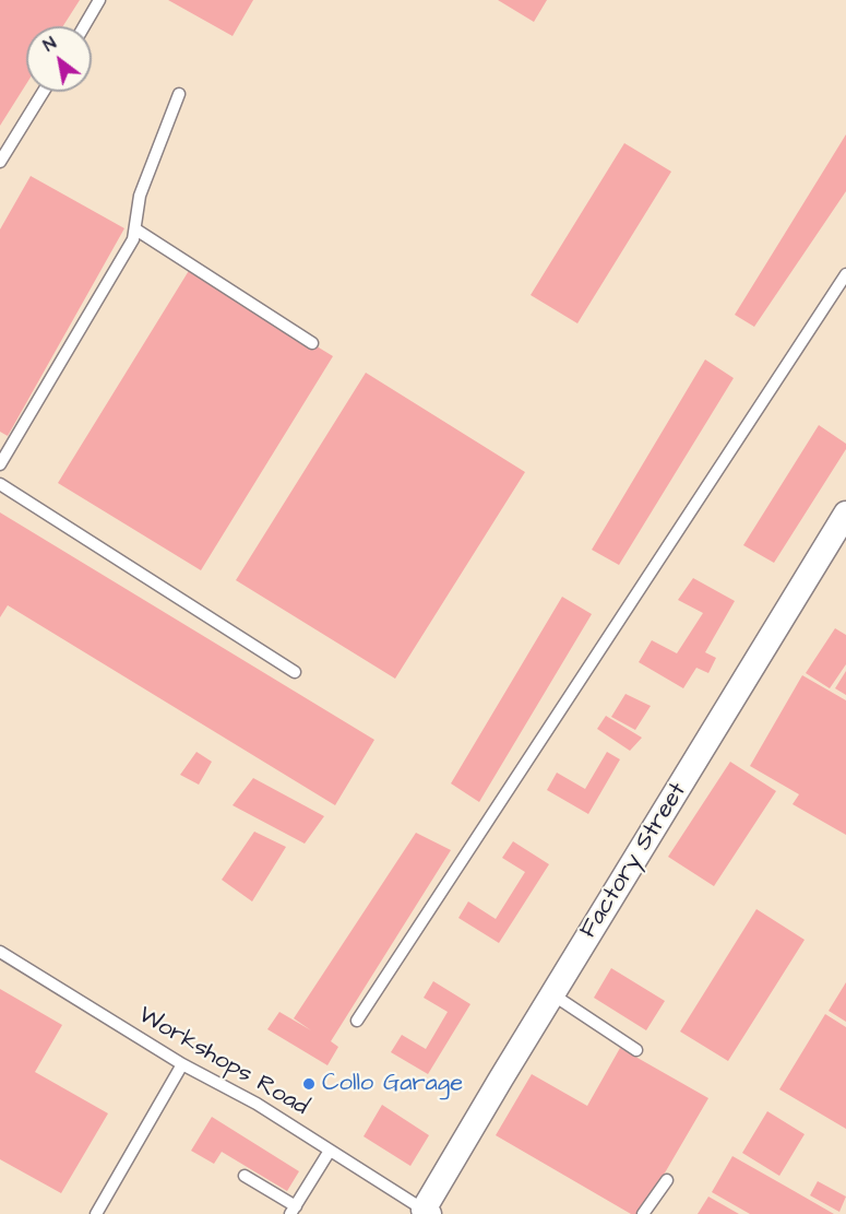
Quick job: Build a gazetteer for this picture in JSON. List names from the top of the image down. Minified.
{"streets":{"street":["Factory Street"],"lane":["Workshops Road"]},"crossings":[["Factory Street","Workshops Road"]],"places":["Collo Garage"],"north":"top left"}
